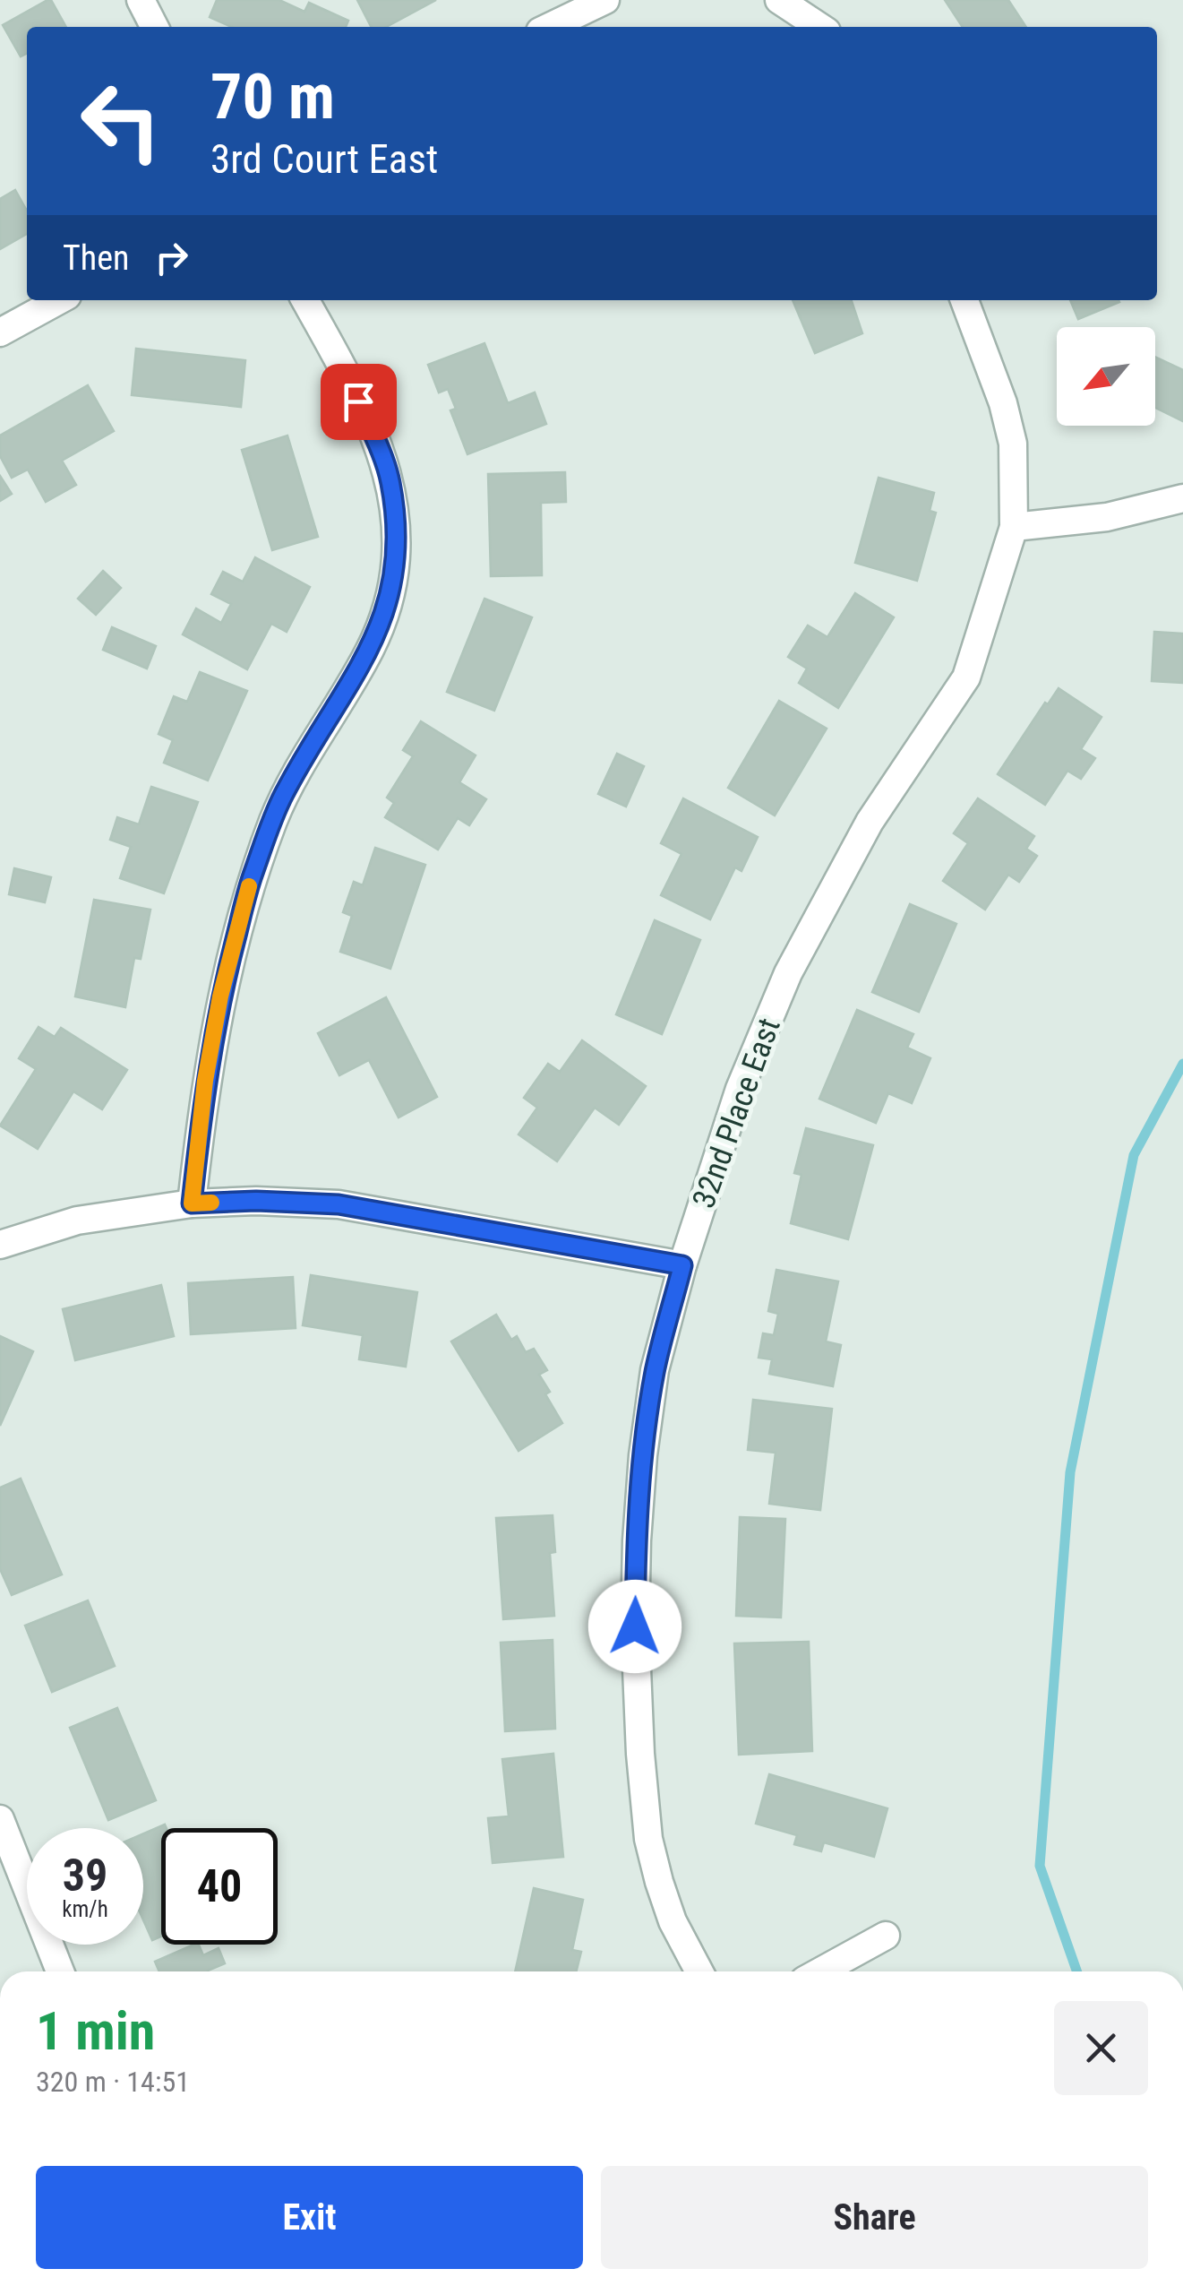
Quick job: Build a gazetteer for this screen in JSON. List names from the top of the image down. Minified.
{"streets":{"street":["32nd Place East"]},"north":"bottom left","page":{"turn":["70 m","3rd Court East"],"then":"Then","speed":"39 km/h","limit":"40","heading":["1 min","320 m · 14:51"],"buttons":["Exit","Share"]}}
